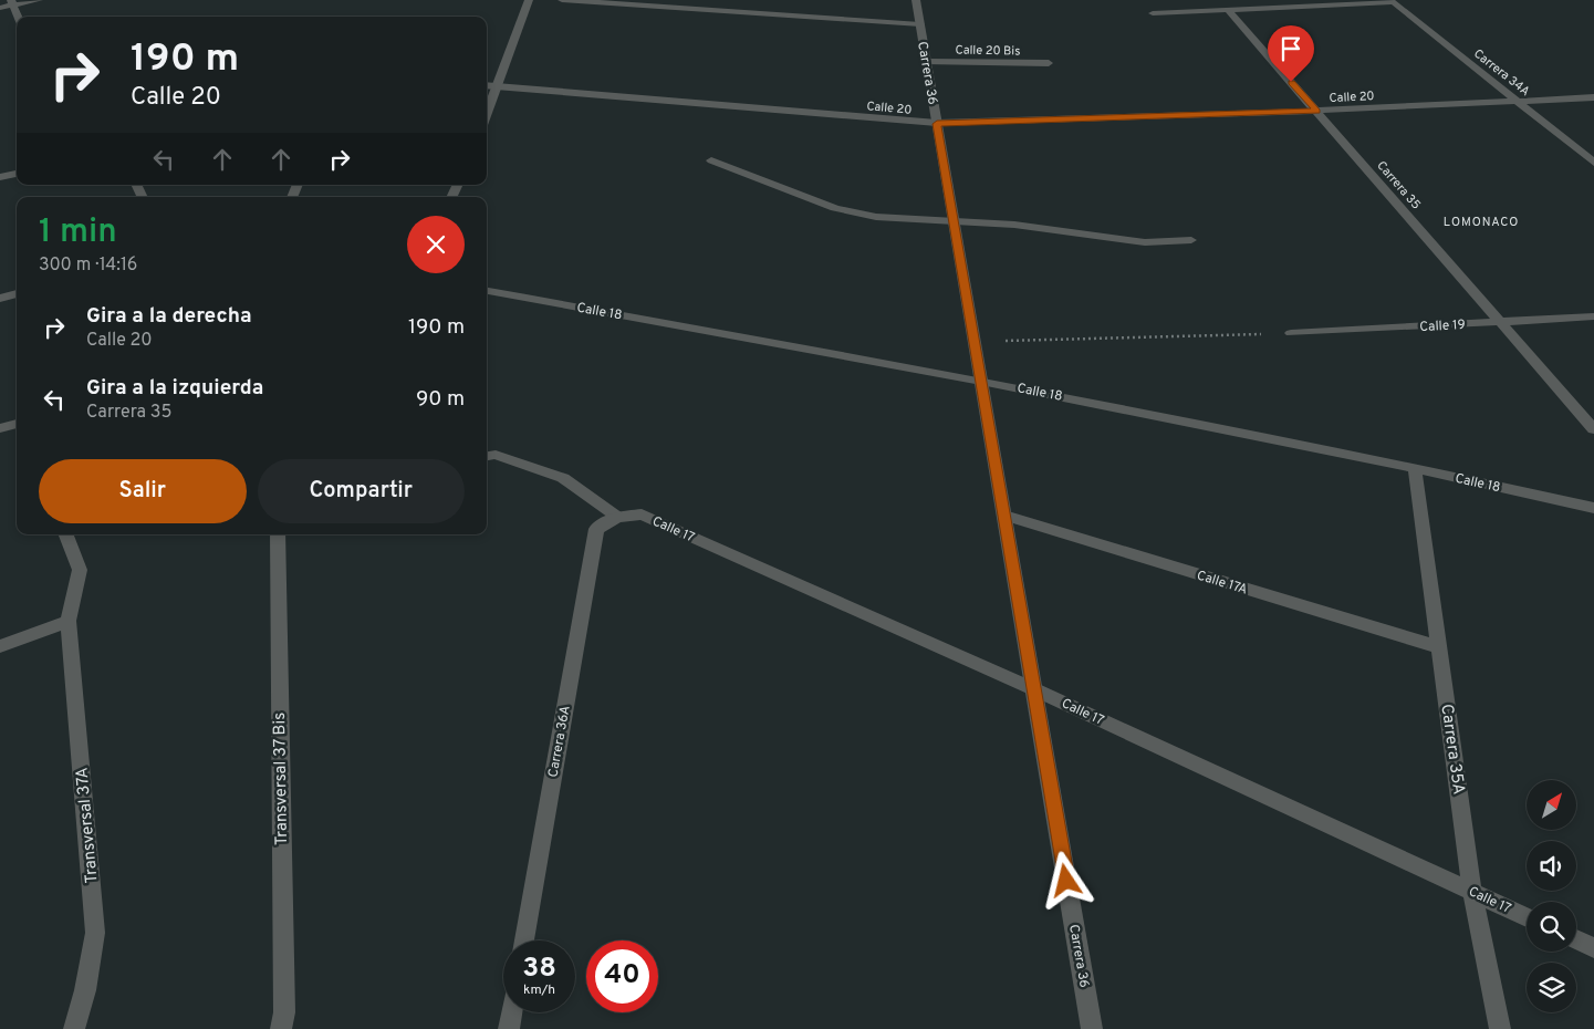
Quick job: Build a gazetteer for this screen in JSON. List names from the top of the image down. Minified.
{"streets":{"street":["Calle 20 Bis","Carrera 34A","Carrera 36","Calle 20","Carrera 35","Calle 18","Calle 19","Calle 17","Calle 17A","Carrera 36A","Carrera 35A","Transversal 37 Bis","Transversal 37A"]},"crossings":[["Calle 20 Bis","Carrera 36"],["Carrera 34A","Calle 20"],["Carrera 36","Calle 20"],["Carrera 36","Calle 18"],["Carrera 36","Calle 17"],["Carrera 36","Calle 17A"],["Calle 20","Carrera 35"],["Carrera 35","Calle 19"],["Calle 18","Carrera 35A"],["Calle 17","Carrera 36A"],["Calle 17","Carrera 35A"],["Calle 17A","Carrera 35A"]],"districts":["LOMONACO"],"north":"top right","page":{"turn":["190 m","Calle 20"],"heading":["1 min","300 m · 14:16"],"list":[{"name":"Gira a la derecha","note":"Calle 20","value":"190 m"},{"name":"Gira a la izquierda","note":"Carrera 35","value":"90 m"}],"buttons":["Salir","Compartir"],"speed":"38 km/h","limit":"40"}}
